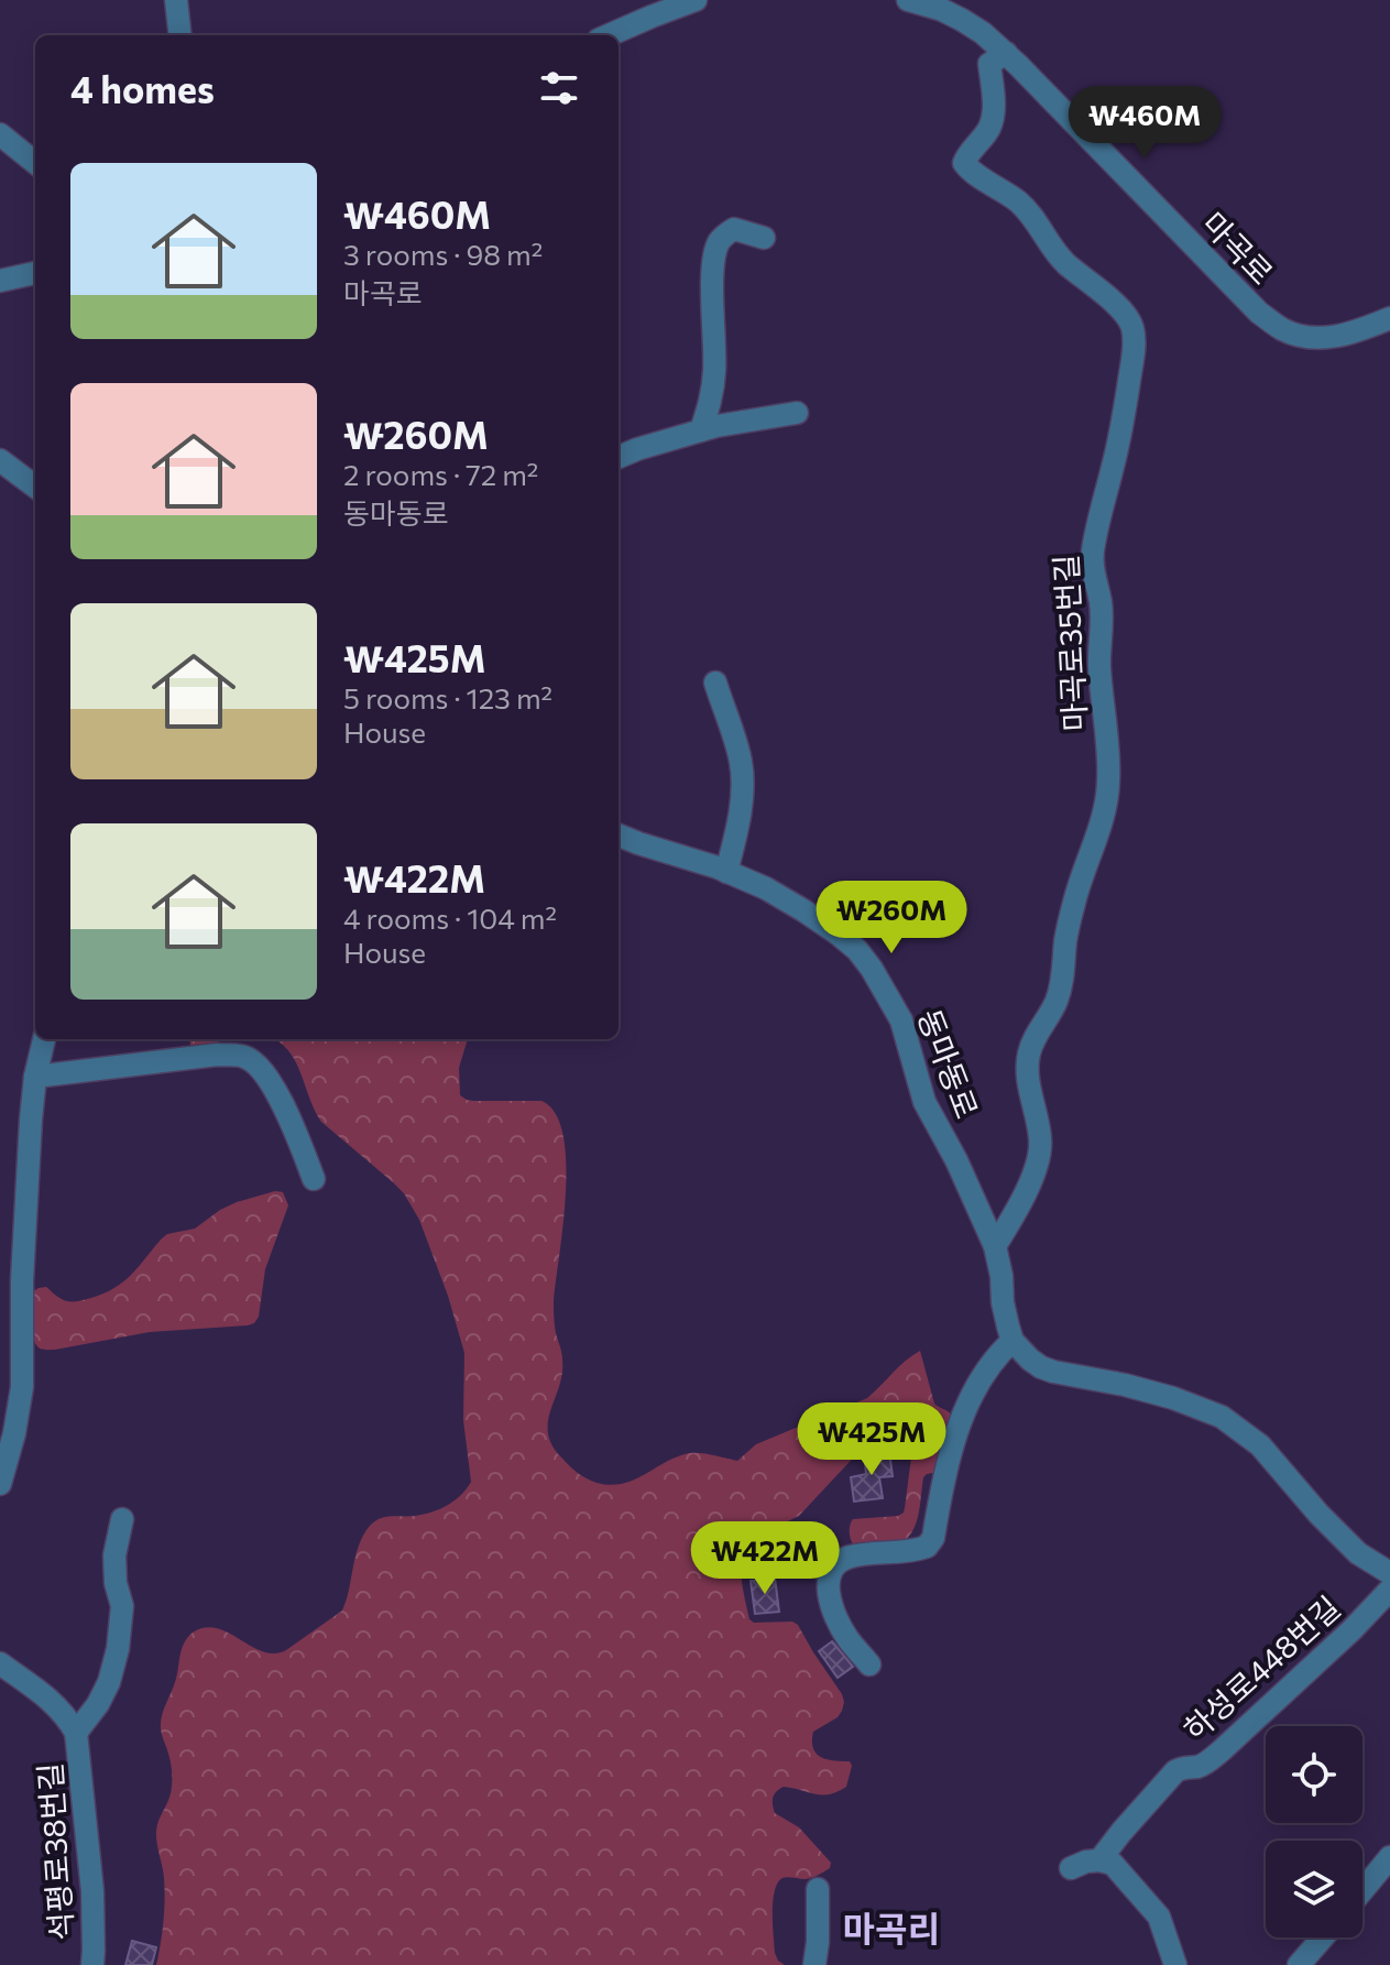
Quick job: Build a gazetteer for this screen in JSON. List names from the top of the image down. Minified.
{"streets":{"street":["마곡로","마곡로35번길","동마동로","하성로448번길","석평로38번길"]},"crossings":[["마곡로","마곡로35번길"],["마곡로35번길","동마동로"]],"districts":["마곡리"],"page":{"heading":"4 homes","price":["₩460M","₩260M","₩425M","₩422M"],"list":[{"name":"₩460M","note":"3 rooms · 98 m² · 마곡로"},{"name":"₩260M","note":"2 rooms · 72 m² · 동마동로"},{"name":"₩425M","note":"5 rooms · 123 m² · House"},{"name":"₩422M","note":"4 rooms · 104 m² · House"}]}}
